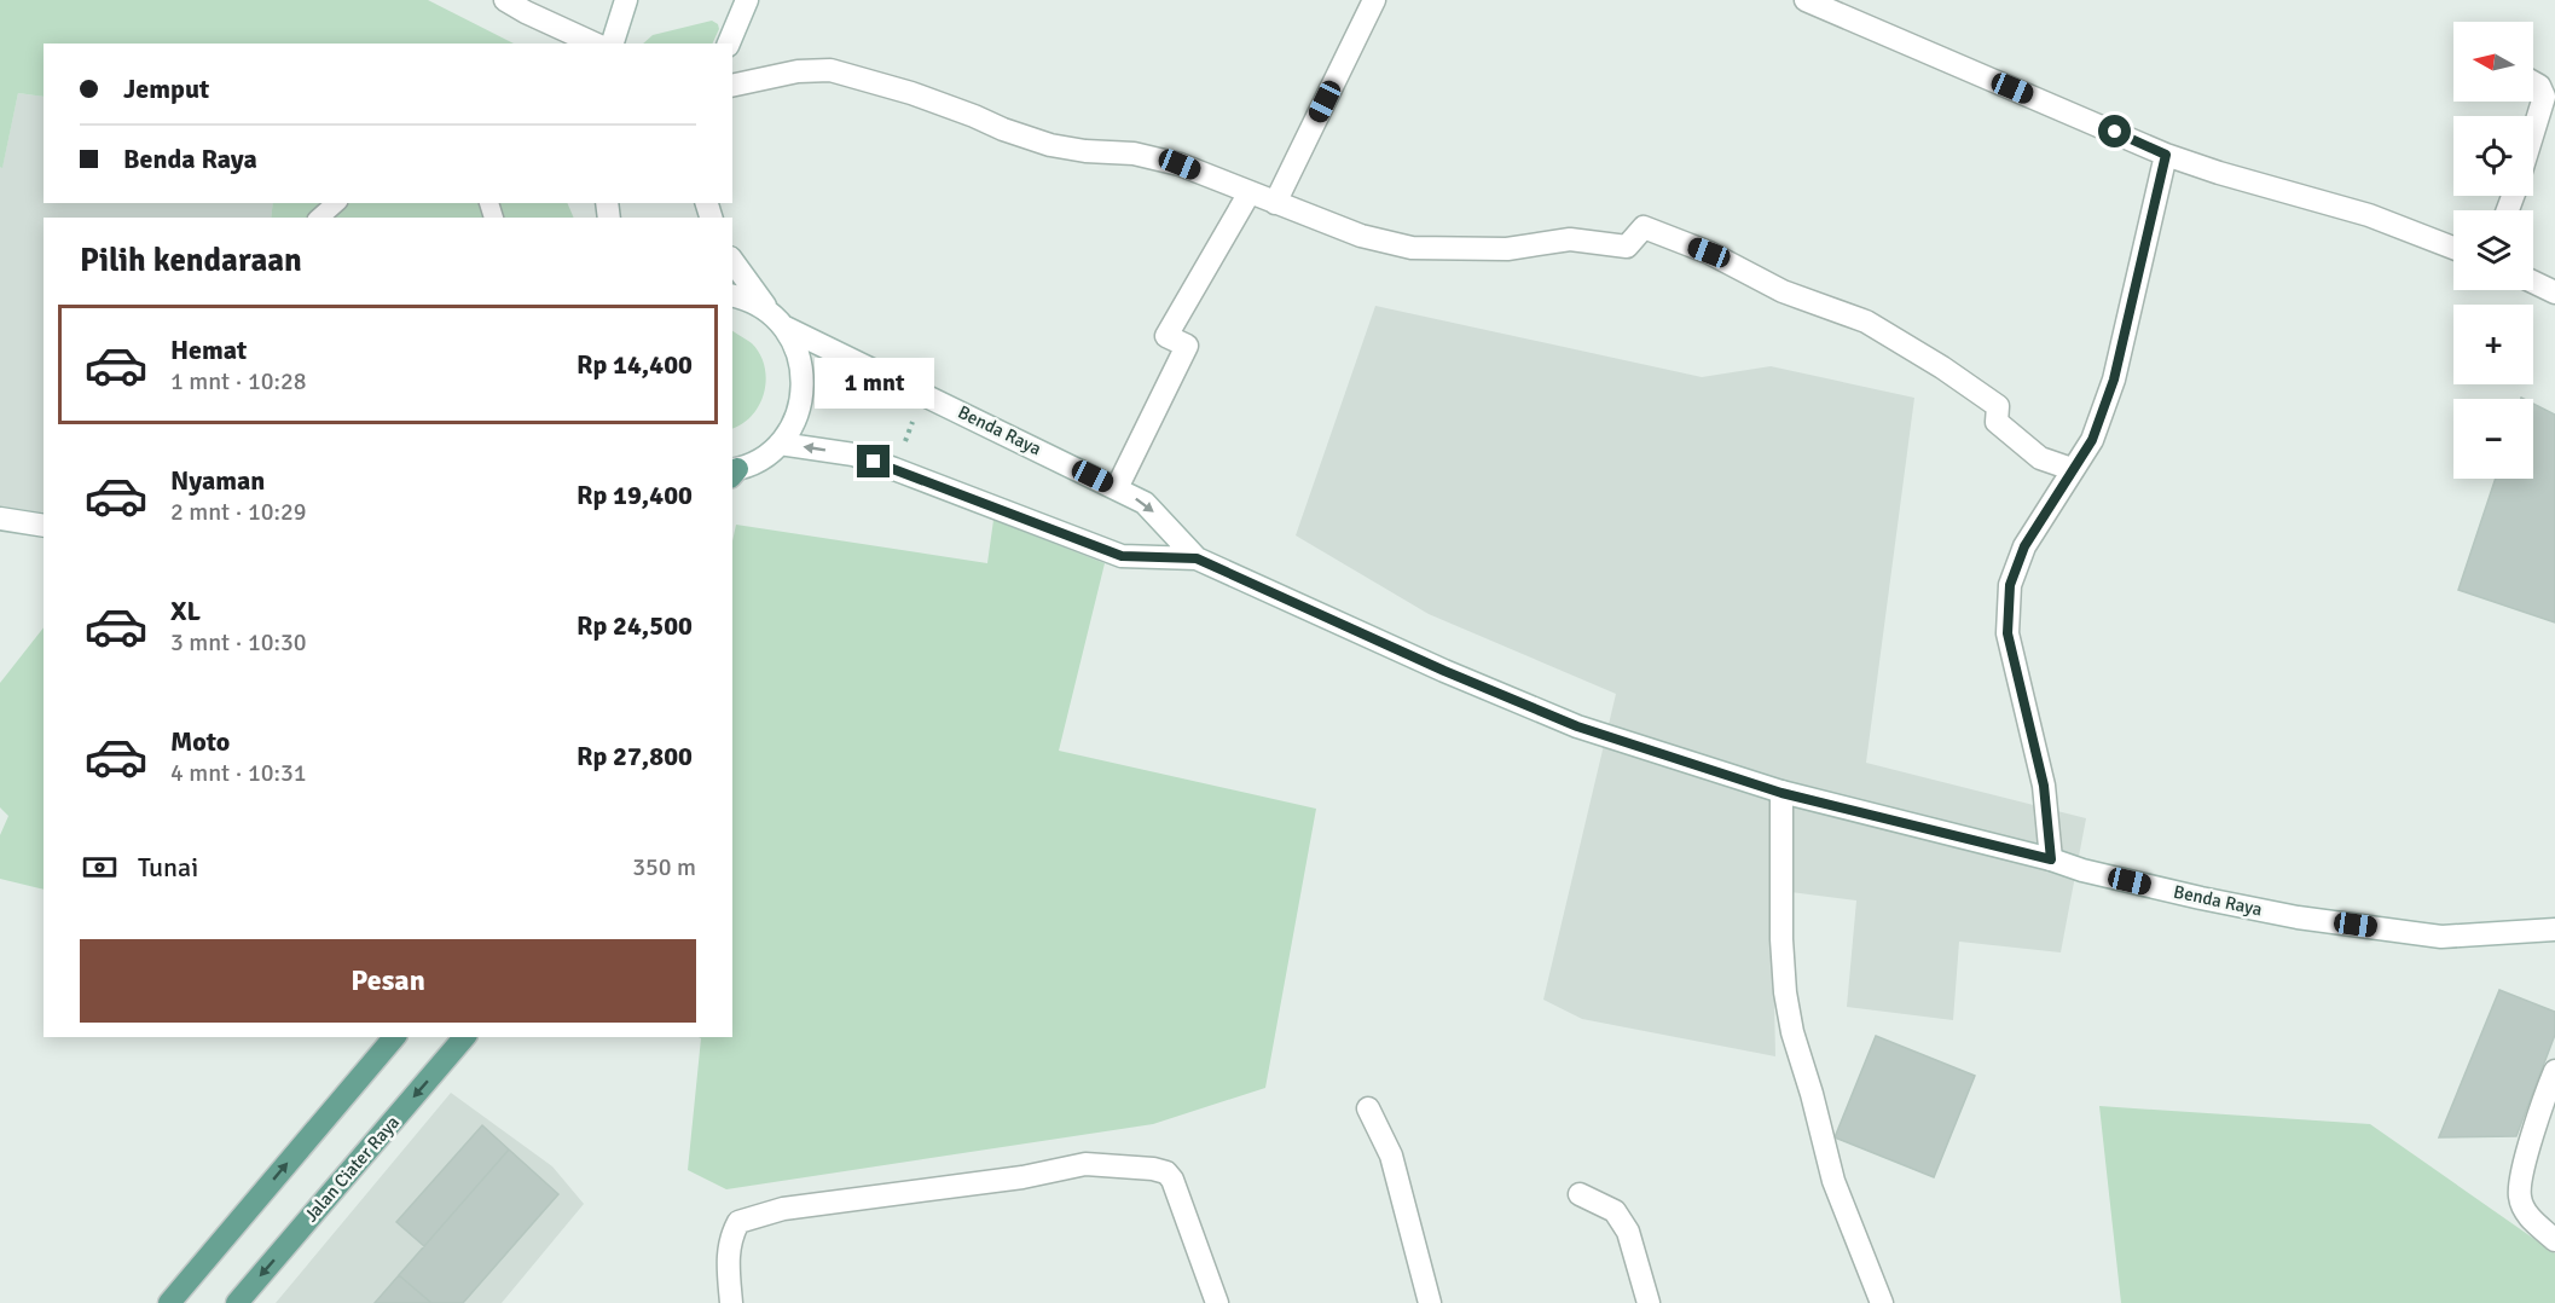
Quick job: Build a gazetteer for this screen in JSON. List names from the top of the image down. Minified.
{"streets":{"main road":["Jalan Ciater Raya"],"street":["Benda Raya"]},"north":"left","page":{"map_buttons":["+","−"],"banner":["Jemput","Benda Raya"],"heading":"Pilih kendaraan","list":[{"name":"Hemat","note":"1 mnt · 10:28","value":"Rp 14,400"},{"name":"Nyaman","note":"2 mnt · 10:29","value":"Rp 19,400"},{"name":"XL","note":"3 mnt · 10:30","value":"Rp 24,500"},{"name":"Moto","note":"4 mnt · 10:31","value":"Rp 27,800"}],"bubble":"1 mnt","pay":["Tunai","350 m"],"buttons":"Pesan"}}
